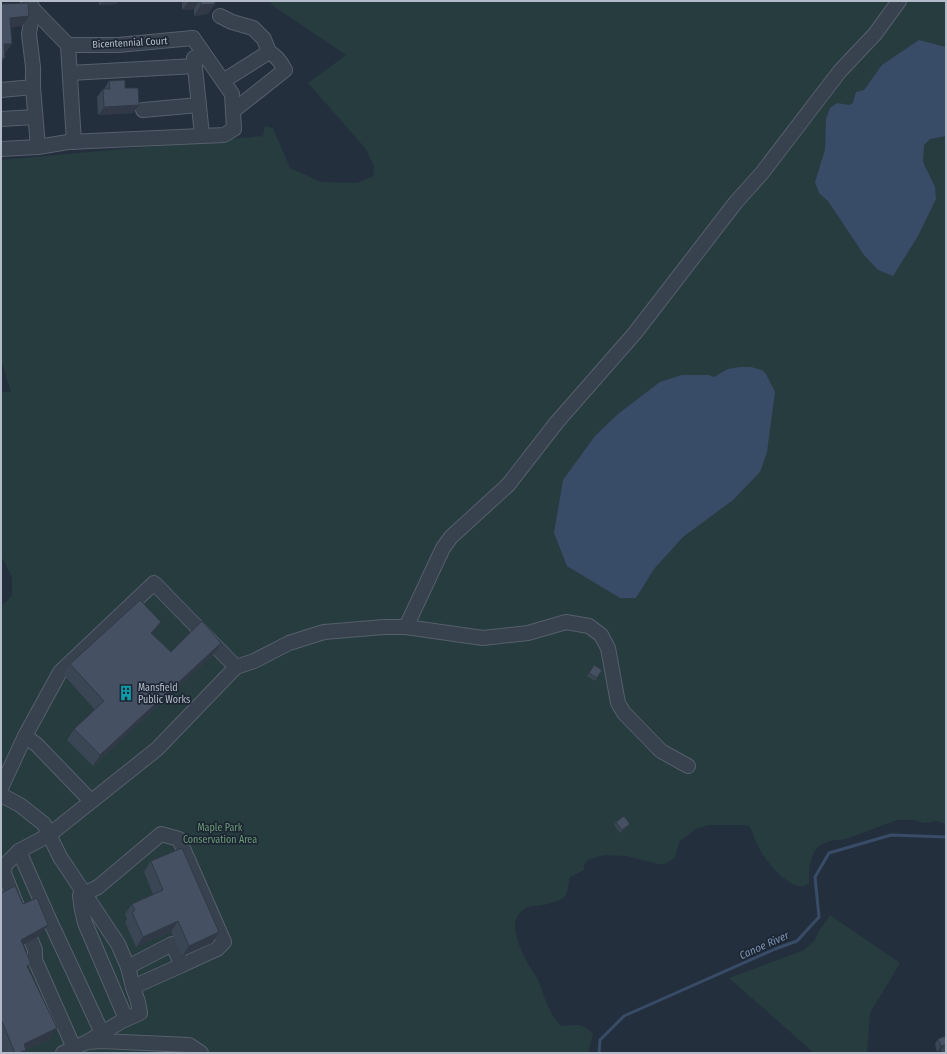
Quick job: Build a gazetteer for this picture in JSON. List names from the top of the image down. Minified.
{"streets":{"lane":["Bicentennial Court"]},"water":["Canoe River"],"parks":["Maple Park Conservation Area"],"places":{"building":["Mansfield Public Works"]}}
